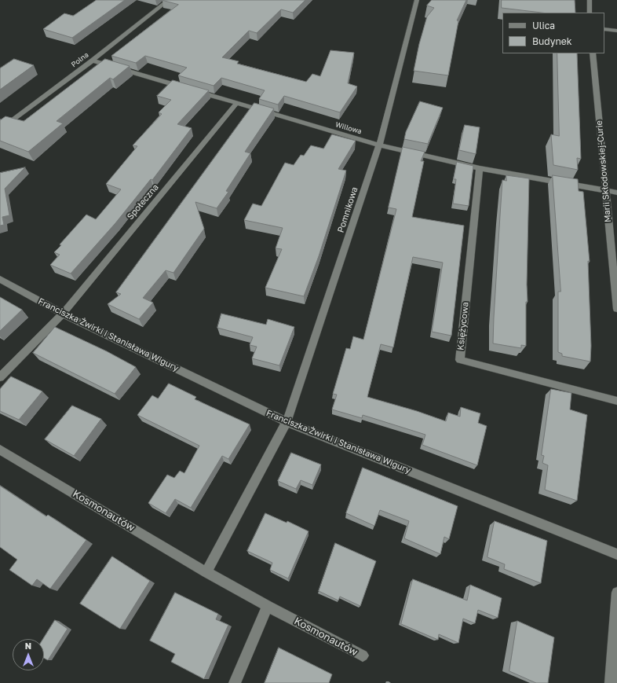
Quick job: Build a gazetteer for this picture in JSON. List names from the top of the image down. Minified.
{"streets":{"street":["Polna","Willowa","Marii Skłodowskiej-Curie","Społeczna","Pomnikowa","Księżycowa","Franciszka Żwirki i Stanisława Wigury","Kosmonautów"]},"crossings":[["Polna","Willowa"],["Willowa","Marii Skłodowskiej-Curie"],["Willowa","Społeczna"],["Willowa","Pomnikowa"],["Willowa","Księżycowa"],["Społeczna","Franciszka Żwirki i Stanisława Wigury"],["Pomnikowa","Franciszka Żwirki i Stanisława Wigury"]],"legend":["Ulica","Budynek"],"north":"top"}
